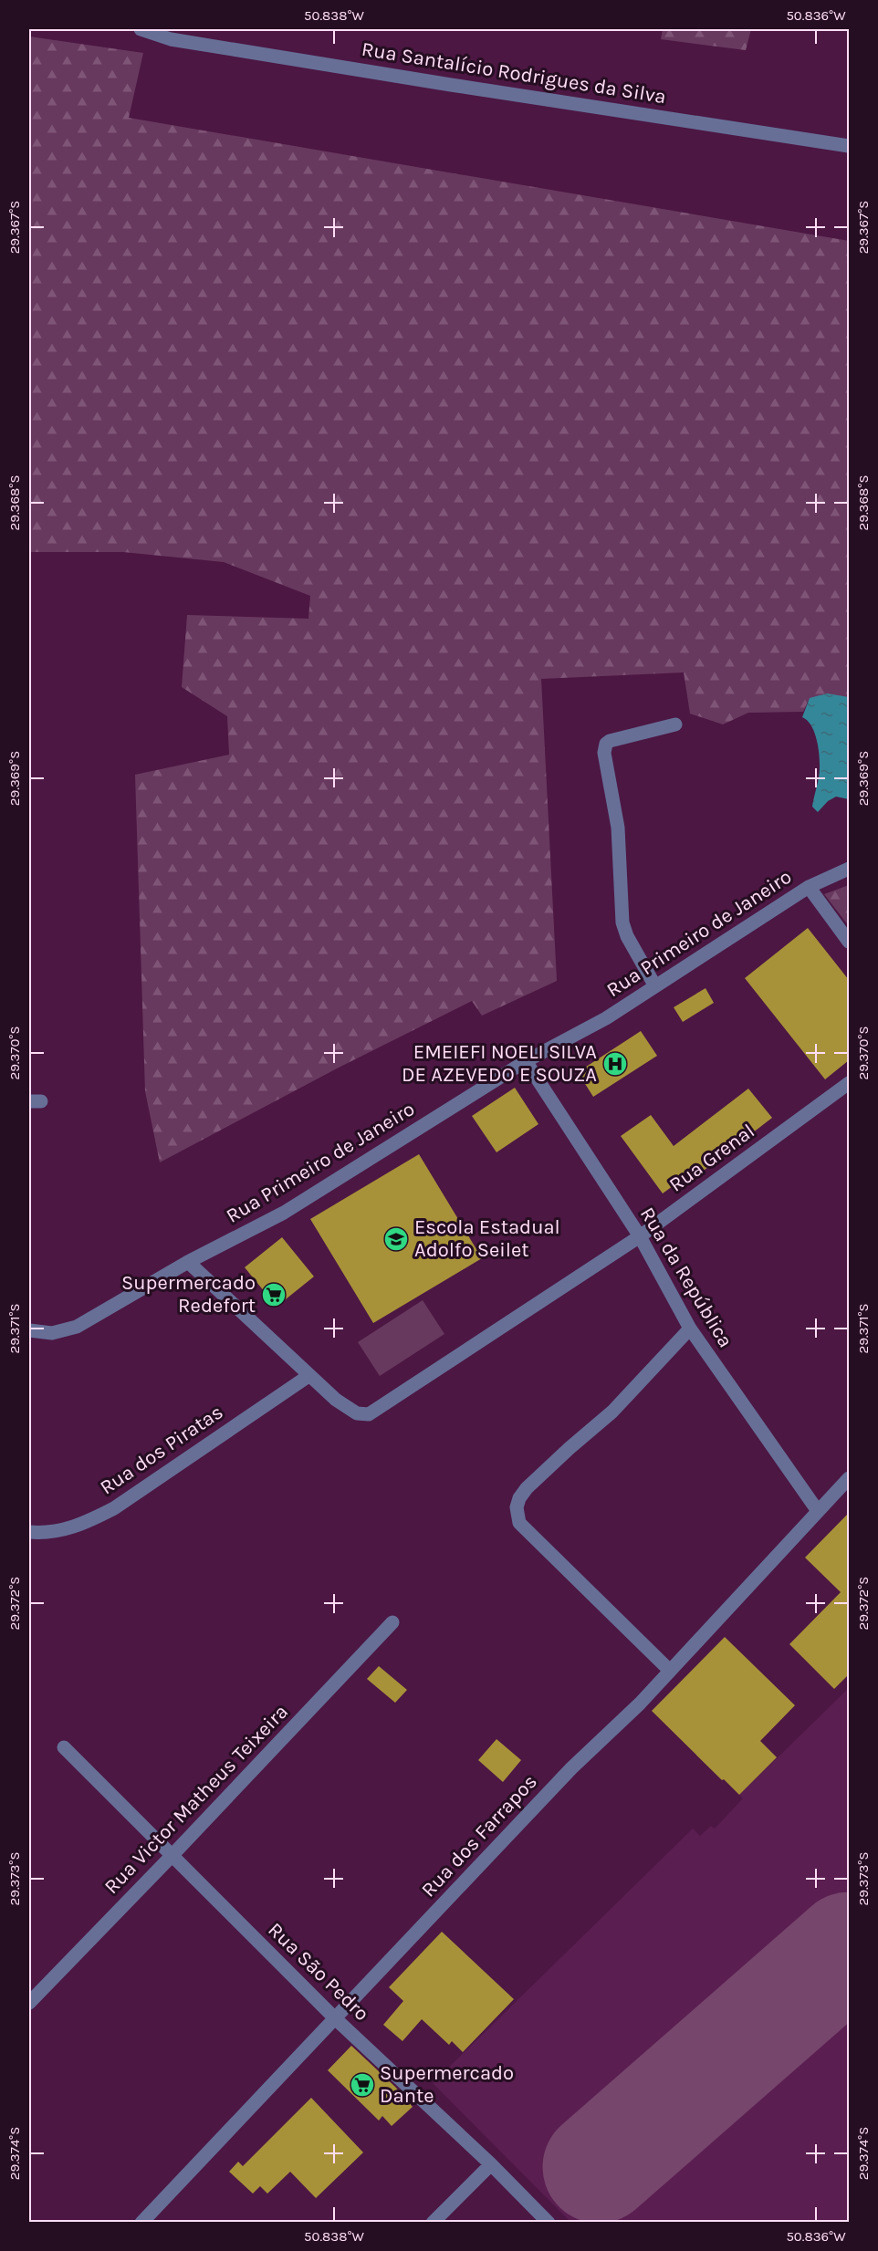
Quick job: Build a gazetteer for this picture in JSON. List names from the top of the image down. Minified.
{"streets":{"street":["Rua Santalício Rodrigues da Silva","Rua Primeiro de Janeiro","Rua Grenal","Rua da República","Rua dos Piratas","Rua Victor Matheus Teixeira","Rua dos Farrapos","Rua São Pedro"]},"crossings":[["Rua Primeiro de Janeiro","Rua da República"],["Rua Grenal","Rua da República"],["Rua Grenal","Rua dos Piratas"],["Rua da República","Rua dos Farrapos"],["Rua Victor Matheus Teixeira","Rua São Pedro"],["Rua dos Farrapos","Rua São Pedro"]],"places":{"hospital":["EMEIEFI NOELI SILVA DE AZEVEDO E SOUZA"],"school or university":["Escola Estadual Adolfo Seilet"],"supermarket":["Supermercado Redefort","Supermercado Dante"]},"coordinates":["50.838°W","50.836°W","29.367°S","29.368°S","29.369°S","29.370°S","29.371°S","29.372°S","29.373°S","29.374°S"]}
